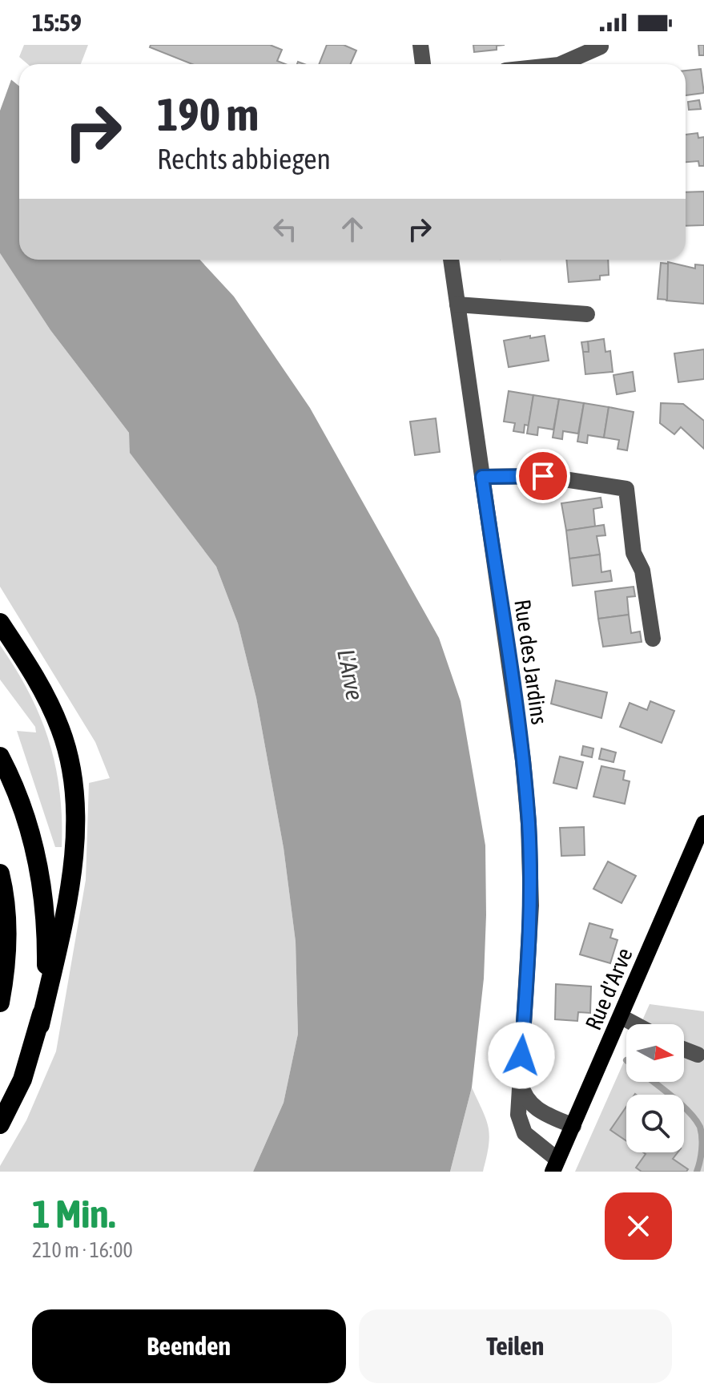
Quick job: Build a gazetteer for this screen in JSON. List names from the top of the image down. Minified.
{"streets":{"main road":["Rue d'Arve"],"street":["Rue des Jardins"]},"crossings":[["Rue des Jardins","Rue d'Arve"]],"water":["L'Arve"],"north":"right","page":{"status":"15:59","turn":["190 m","Rechts abbiegen"],"heading":["1 Min.","210 m · 16:00"],"buttons":["Beenden","Teilen"]}}
